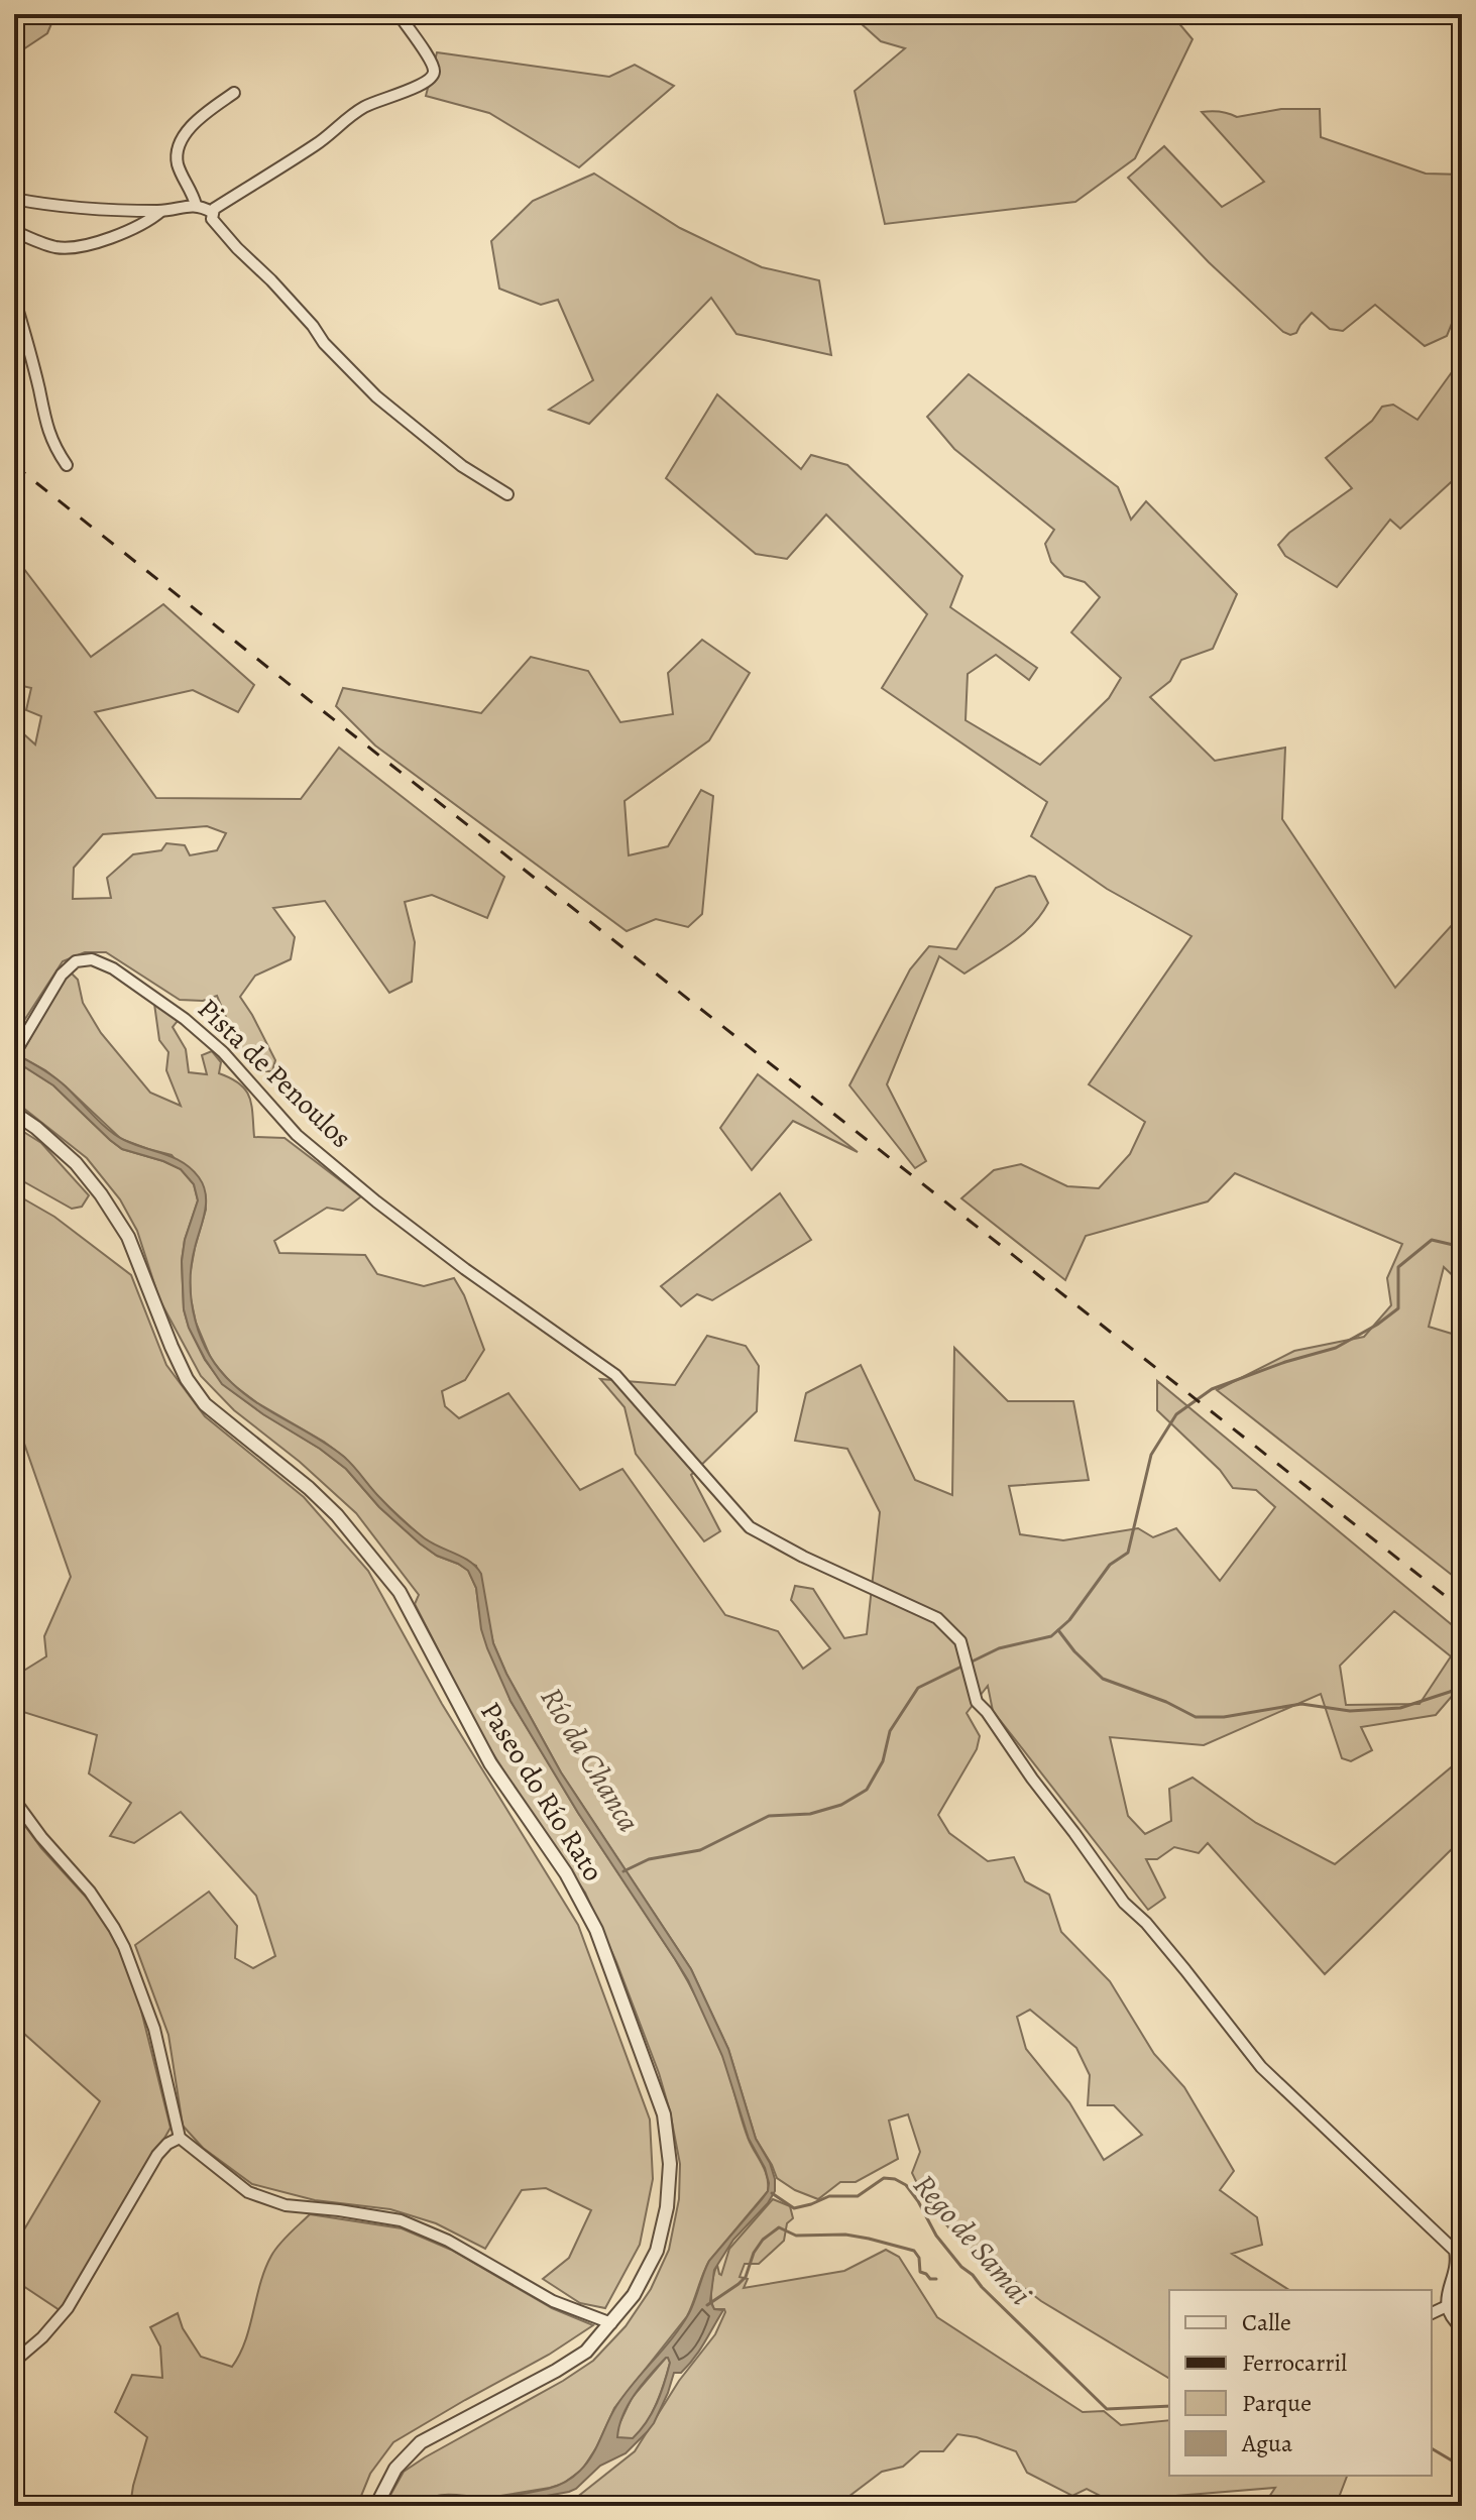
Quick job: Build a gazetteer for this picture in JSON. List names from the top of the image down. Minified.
{"streets":{"street":["Pista de Penoulos","Paseo do Río Rato"]},"water":["Río da Chanca","Rego de Samai"],"legend":["Calle","Ferrocarril","Parque","Agua"]}
